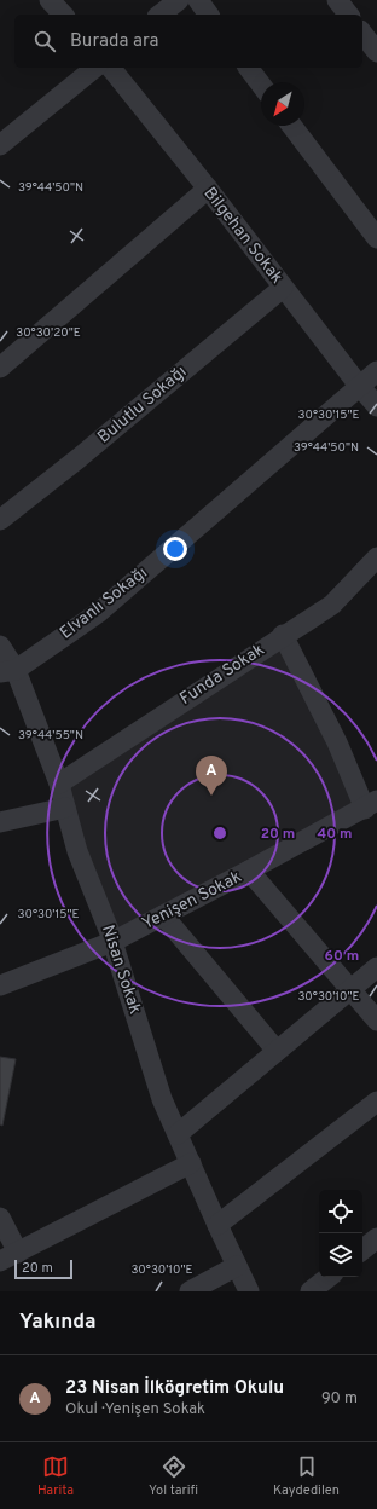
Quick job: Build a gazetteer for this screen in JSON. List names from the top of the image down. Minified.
{"streets":{"street":["Bilgehan Sokak","Bulutlu Sokağı","Elvanlı Sokağı","Funda Sokak","Yenişen Sokak","Nisan Sokak"]},"crossings":[["Bilgehan Sokak","Bulutlu Sokağı"],["Bilgehan Sokak","Elvanlı Sokağı"],["Elvanlı Sokağı","Nisan Sokak"],["Funda Sokak","Nisan Sokak"],["Yenişen Sokak","Nisan Sokak"]],"scale_bar":"20 m","north":"bottom left","page":{"search":"Burada ara","pins":"A","scale":"20 m","heading":"Yakında","list":[{"mark":"A","name":"23 Nisan İlkögretim Okulu","note":"Okul · Yenişen Sokak","value":"90 m"}],"nav":["Harita","Yol tarifi","Kaydedilen"]},"coordinates":["39°44'50\"N","30°30'20\"E","30°30'15\"E","39°44'55\"N","30°30'10\"E"],"rings":["20 m","40 m","60 m"]}
